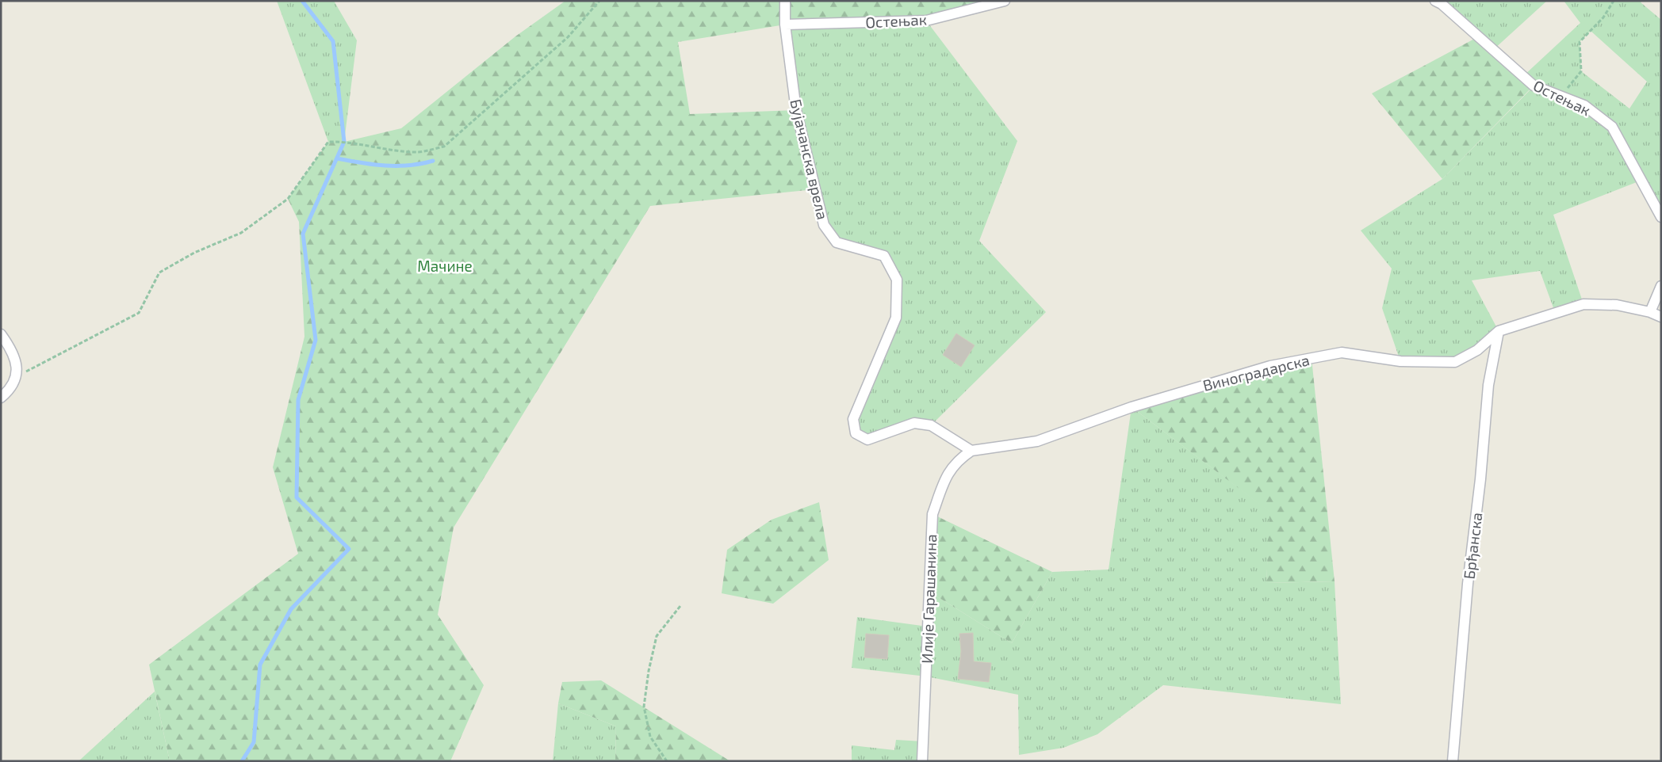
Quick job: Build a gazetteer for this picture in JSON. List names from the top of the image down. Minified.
{"streets":{"street":["Остењак","Бујачанска врела","Виноградарска","Брђанска","Илије Гарашанина"]},"crossings":[["Остењак","Бујачанска врела"],["Бујачанска врела","Виноградарска"],["Бујачанска врела","Илије Гарашанина"],["Виноградарска","Брђанска"],["Виноградарска","Илије Гарашанина"]],"parks":["Мачине"]}
